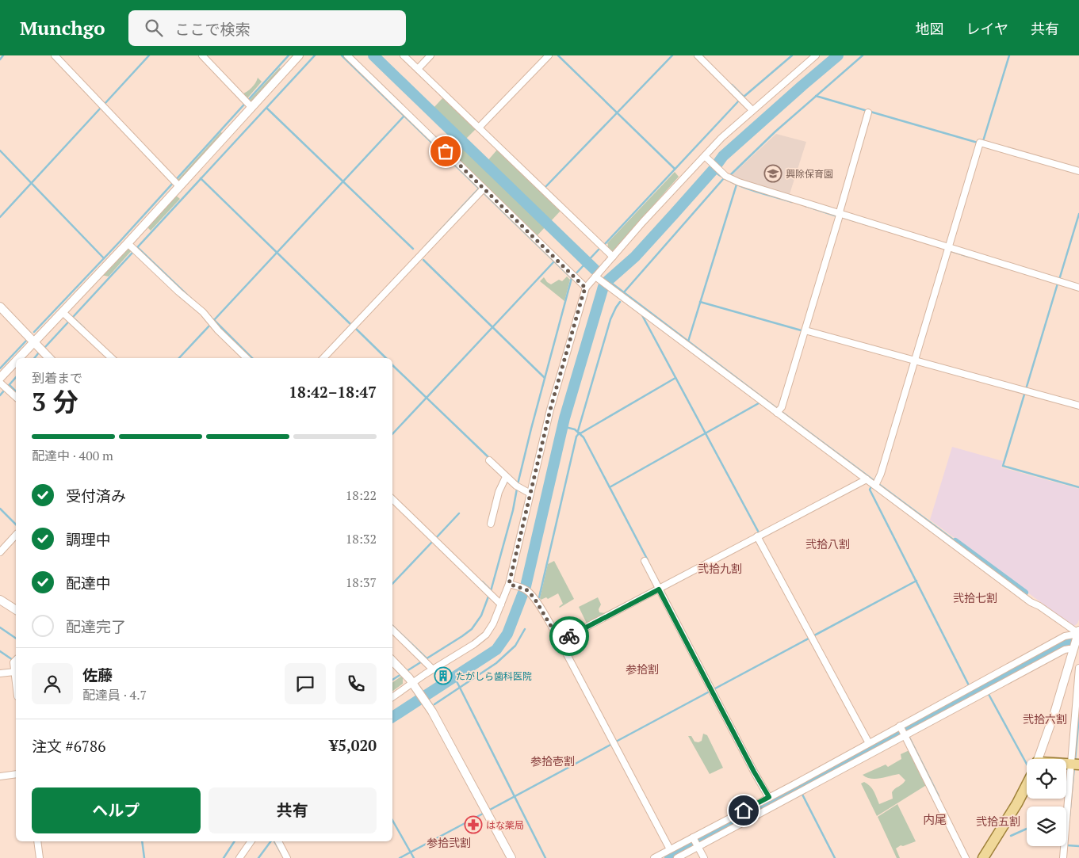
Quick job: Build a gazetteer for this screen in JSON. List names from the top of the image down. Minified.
{"districts":["弐拾八割","弐拾九割","弐拾七割","参拾割","弐拾六割","参拾壱割","内尾","弐拾五割","参拾弐割"],"places":{"school or university":["興除保育園"],"building":["たがしら歯科医院"],"pharmacy":["はな薬局"]},"page":{"header":"Munchgo","search":"ここで検索","nav":["地図","レイヤ","共有"],"heading":["3 分","到着まで","18:42–18:47"],"panel":["佐藤","配達員 · 4.7","注文 #6786","¥5,020"],"bar":"配達中 · 400 m","list":[["受付済み","18:22"],["調理中","18:32"],["配達中","18:37"],"配達完了"],"buttons":["ヘルプ","共有"]}}
